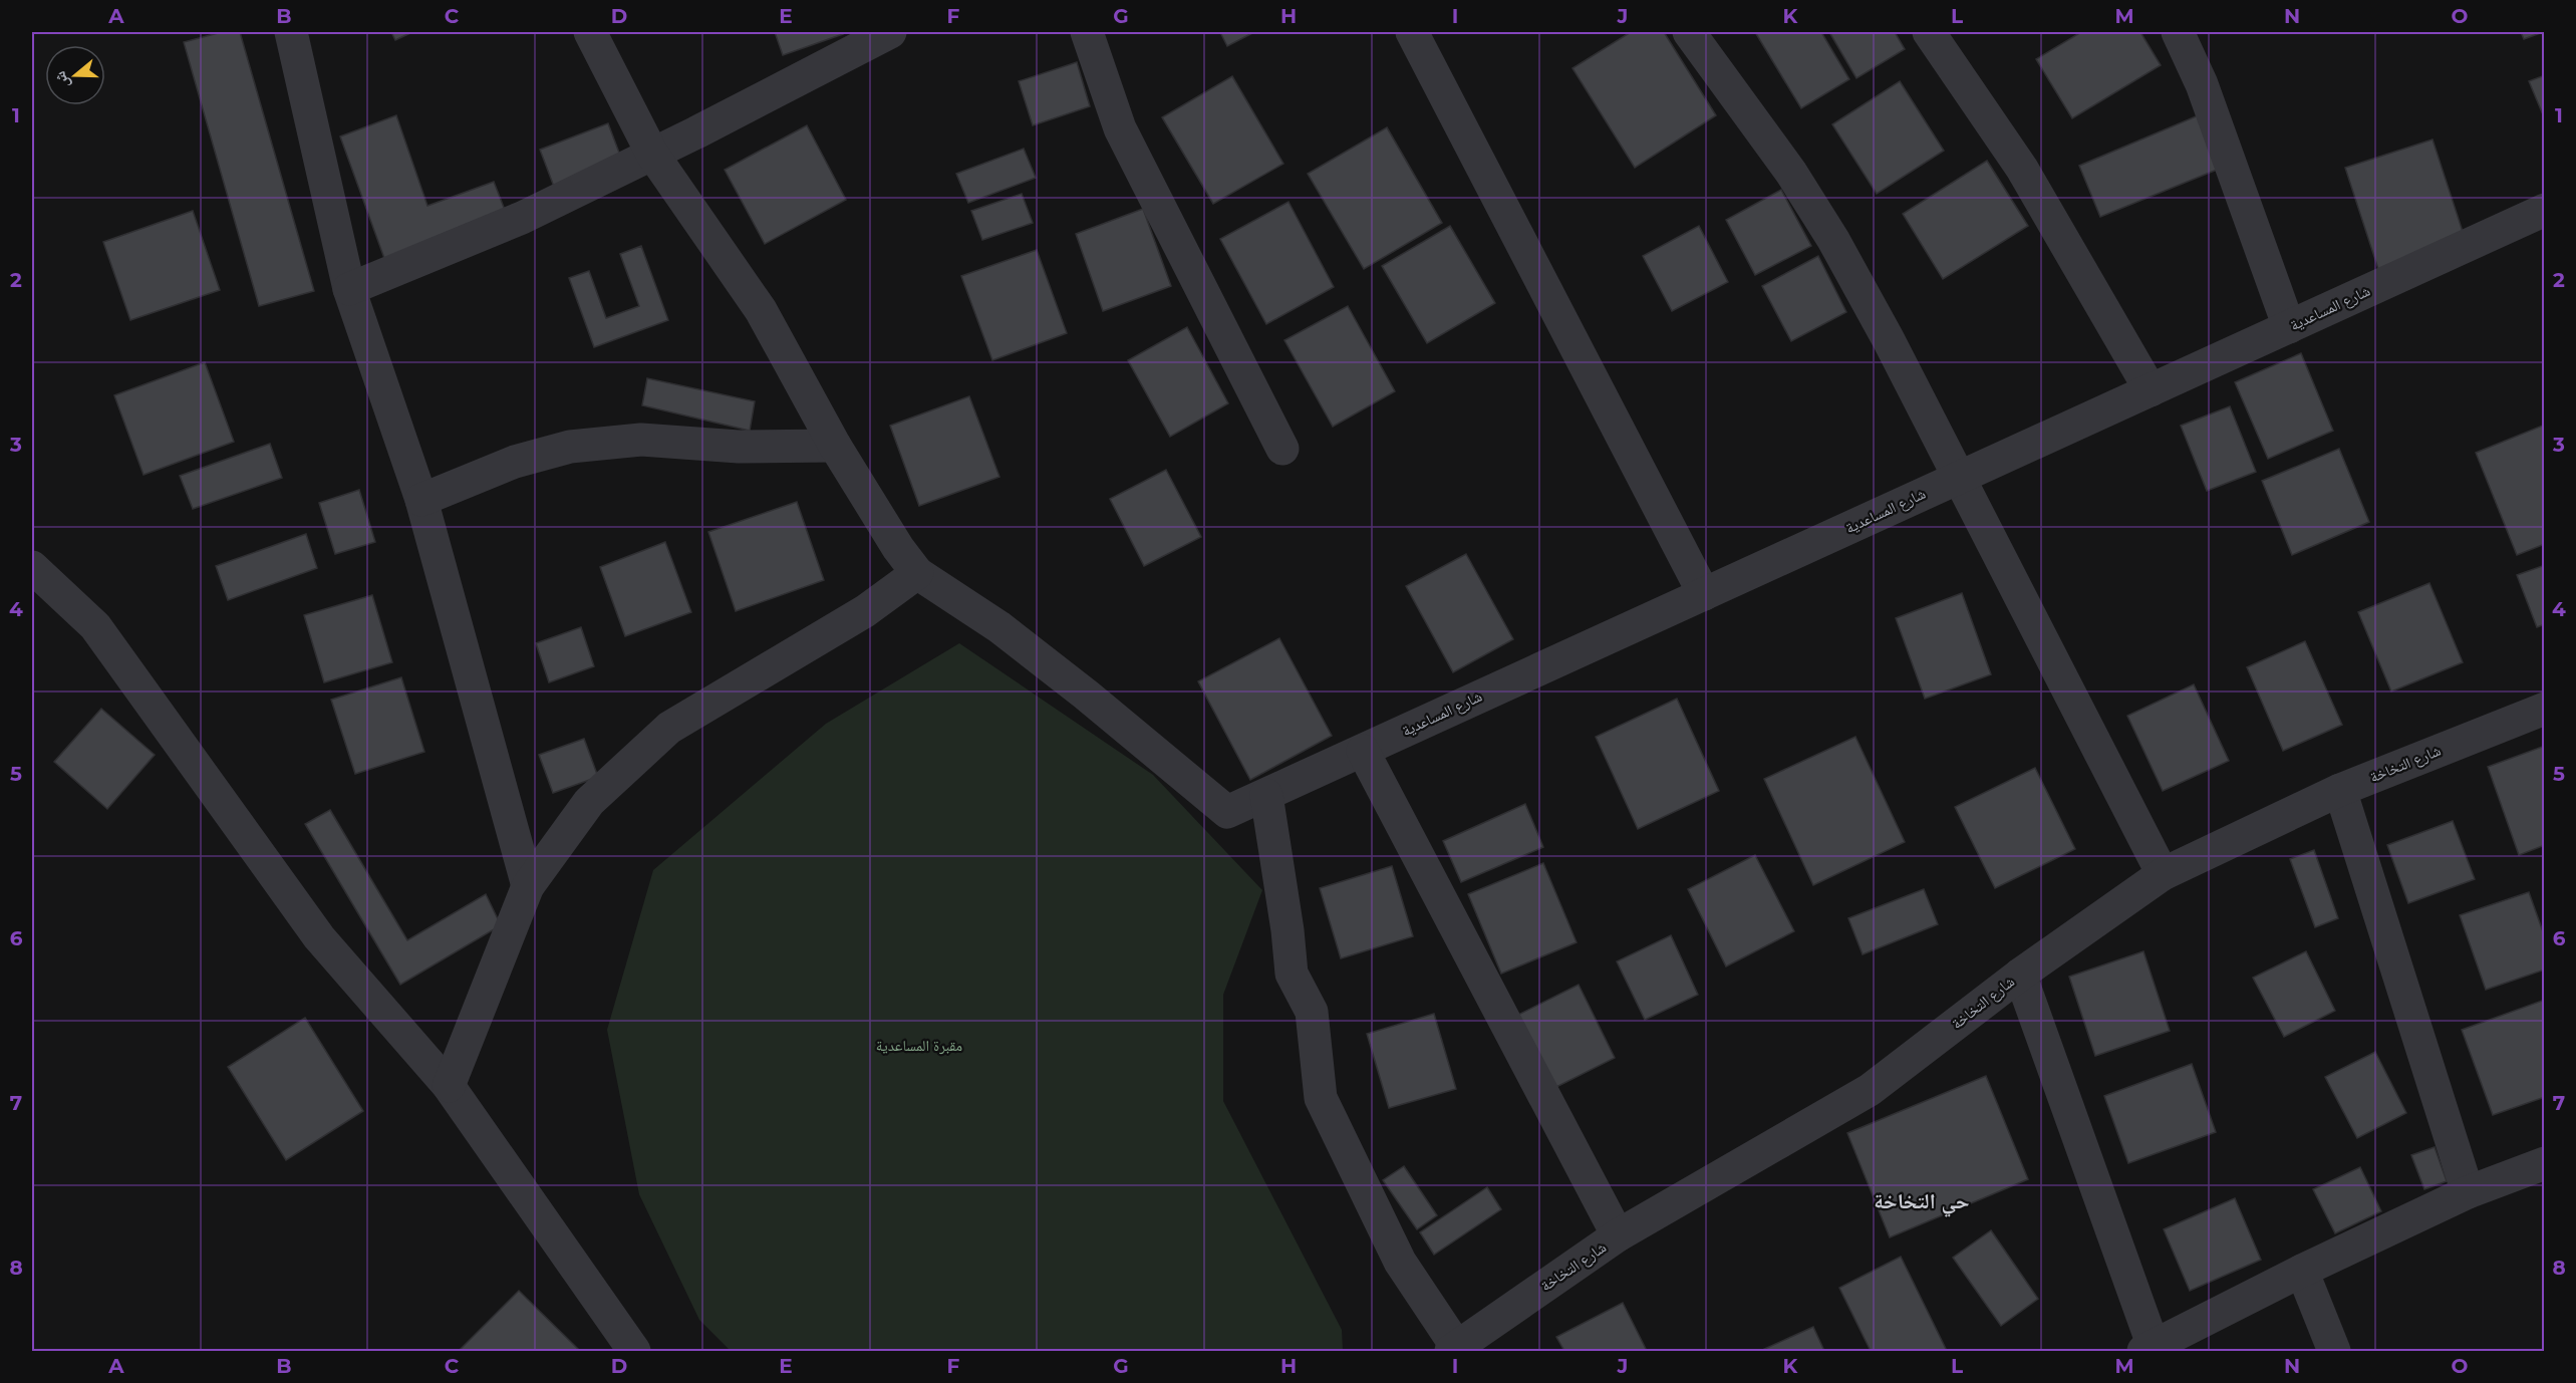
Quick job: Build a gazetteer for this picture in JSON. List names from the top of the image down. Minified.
{"streets":{"street":["شارع المساعدية","شارع التخاخة"]},"districts":["حي التخاخة"],"parks":["مقبرة المساعدية"],"north":"left","grid":{"columns":["A","B","C","D","E","F","G","H","I","J","K","L","M","N","O"],"rows":["1","2","3","4","5","6","7","8"]}}
